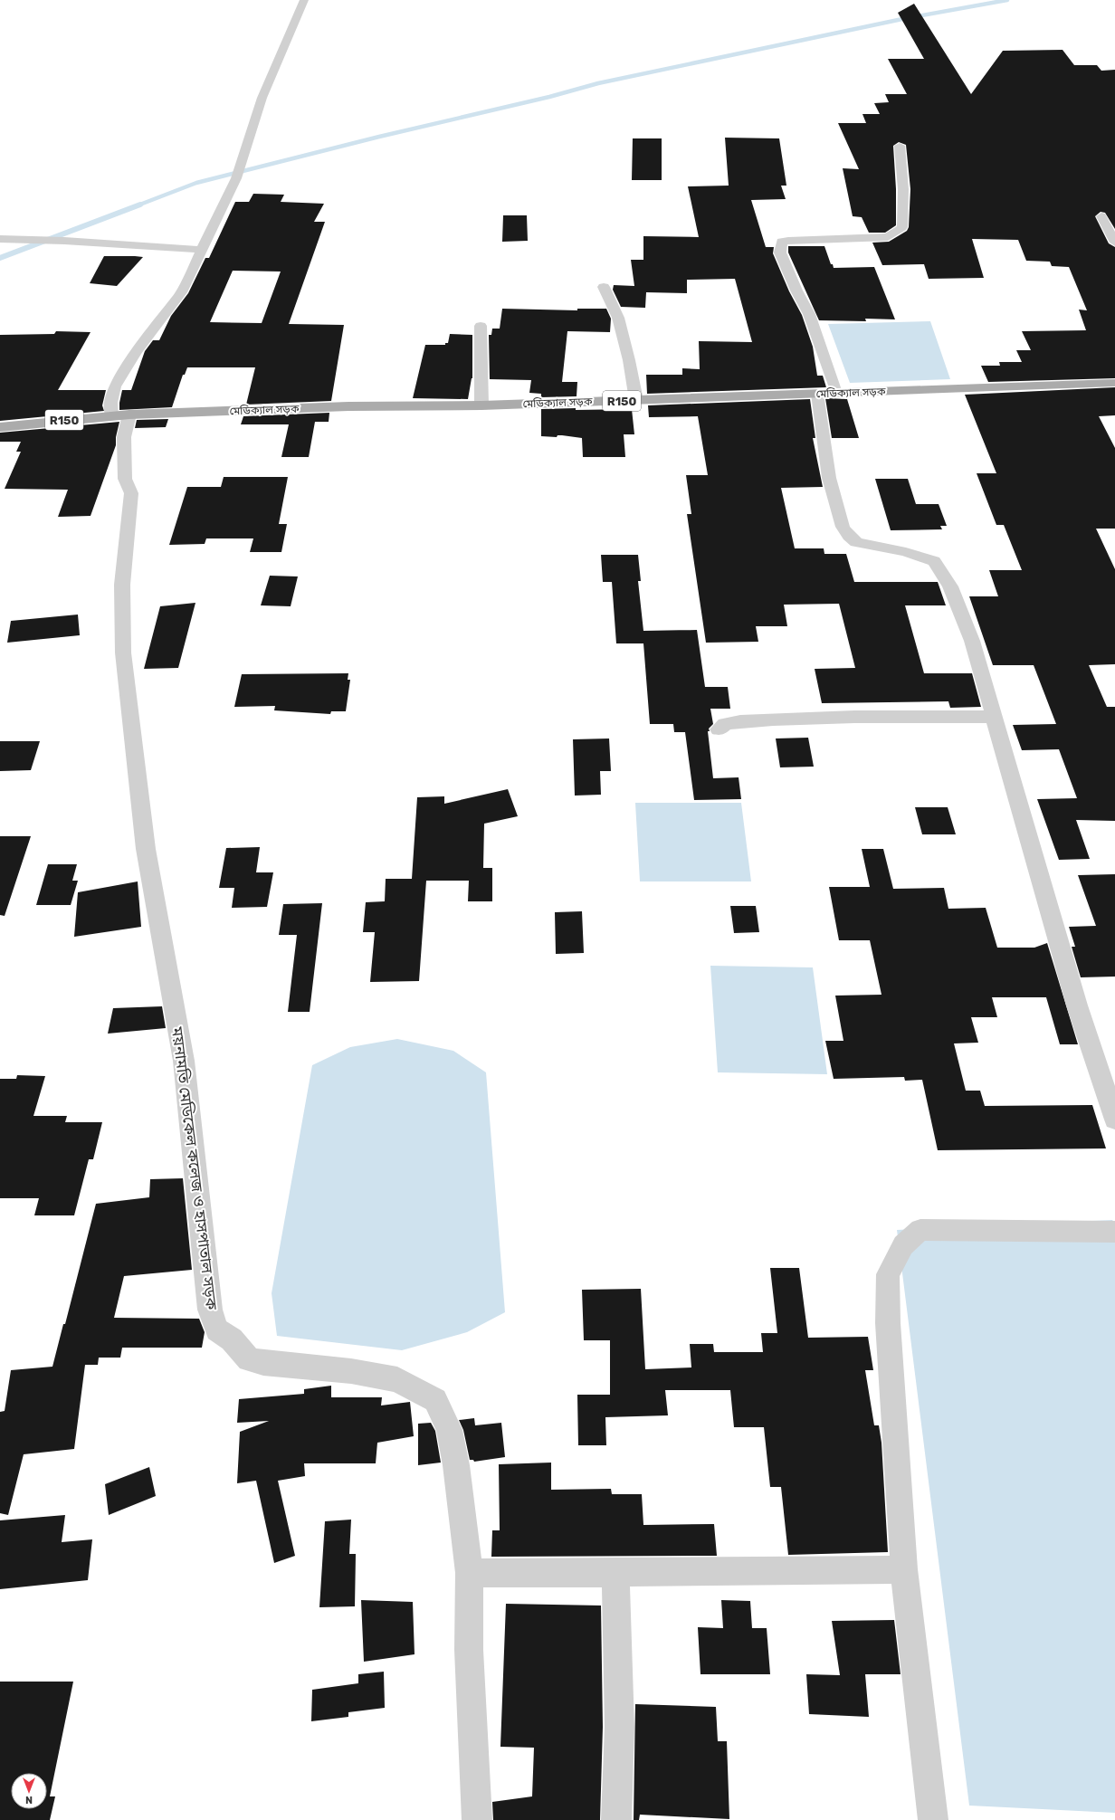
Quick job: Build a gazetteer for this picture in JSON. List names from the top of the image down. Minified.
{"streets":{"main road":["মেডিক্যাল সড়ক","R150"],"street":["ময়নামতি মেডিকেল কলেজ ও হাসপাতাল সড়ক"]},"crossings":[["মেডিক্যাল সড়ক","ময়নামতি মেডিকেল কলেজ ও হাসপাতাল সড়ক"]],"north":"bottom"}
